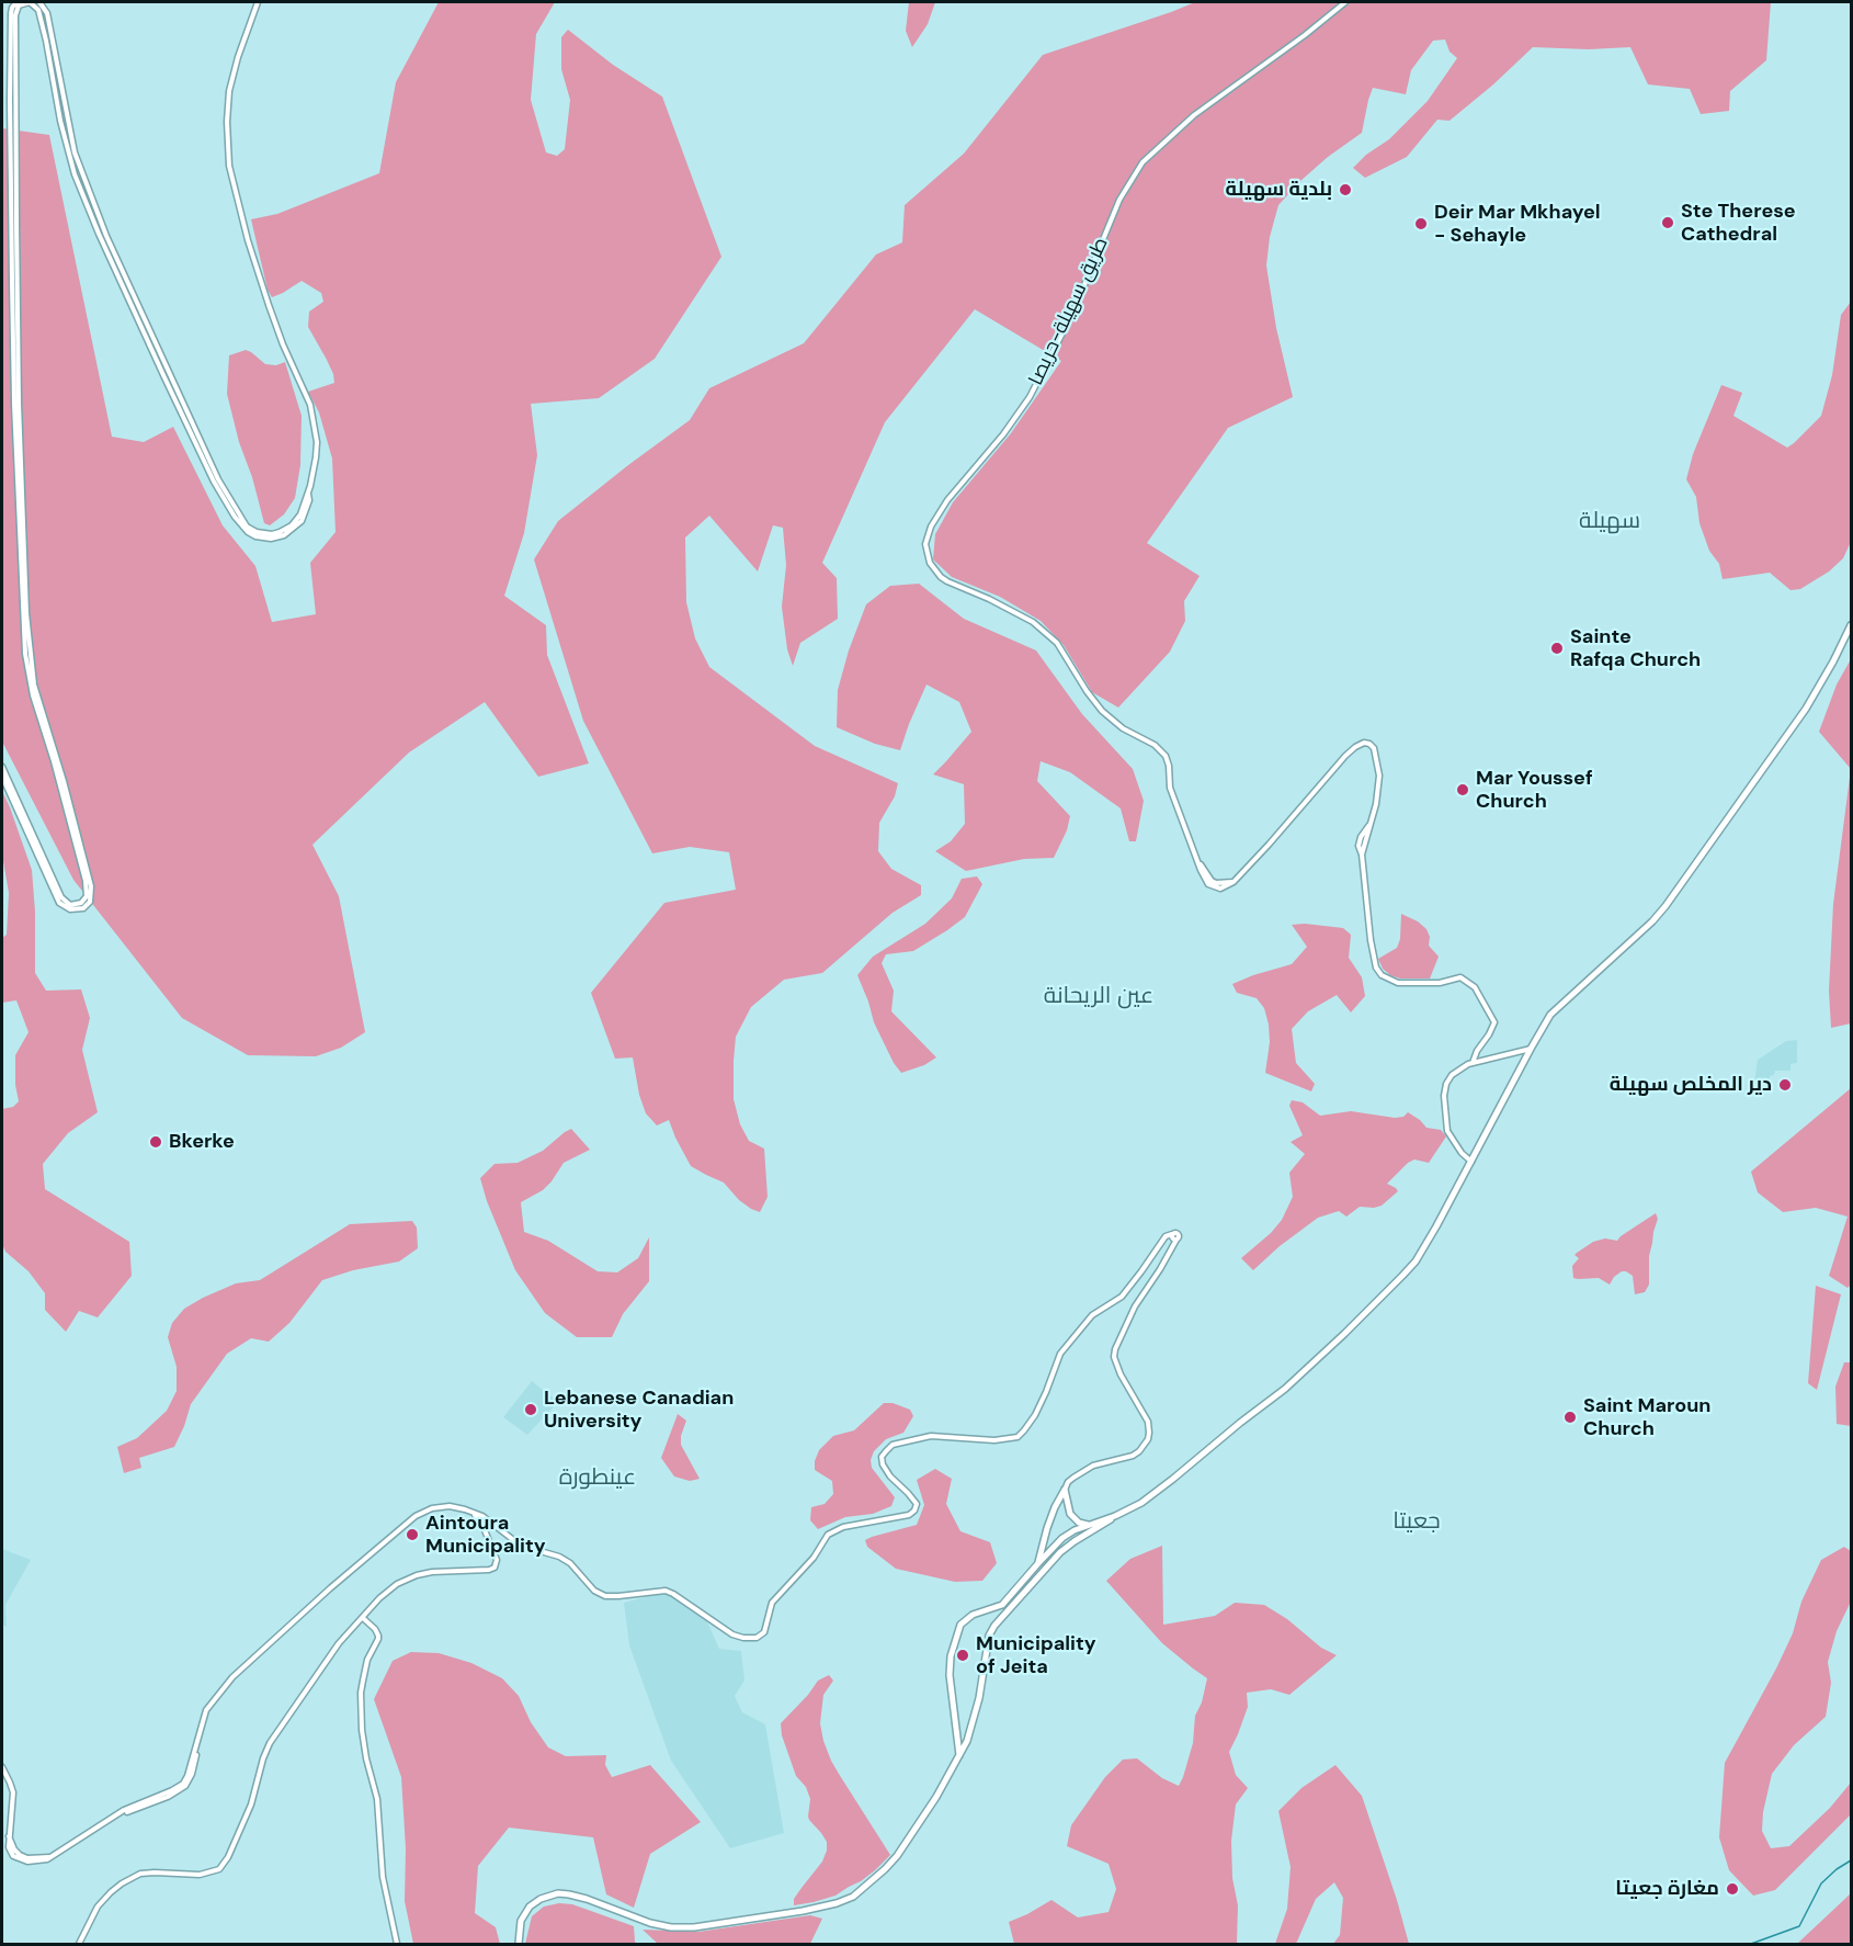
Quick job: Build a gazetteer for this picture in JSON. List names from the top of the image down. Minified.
{"streets":{"main road":["طريق سهيلة-حريصا"]},"districts":["سهيلة","عين الريحانة","عينطورة","جعيتا"],"places":["بلدية سهيلة","Ste Therese Cathedral","Deir Mar Mkhayel - Sehayle","Sainte Rafqa Church","Mar Youssef Church","دير المخلص سهيلة","Bkerke","Lebanese Canadian University","Saint Maroun Church","Aintoura Municipality","Municipality of Jeita","مغارة جعيتا"]}
